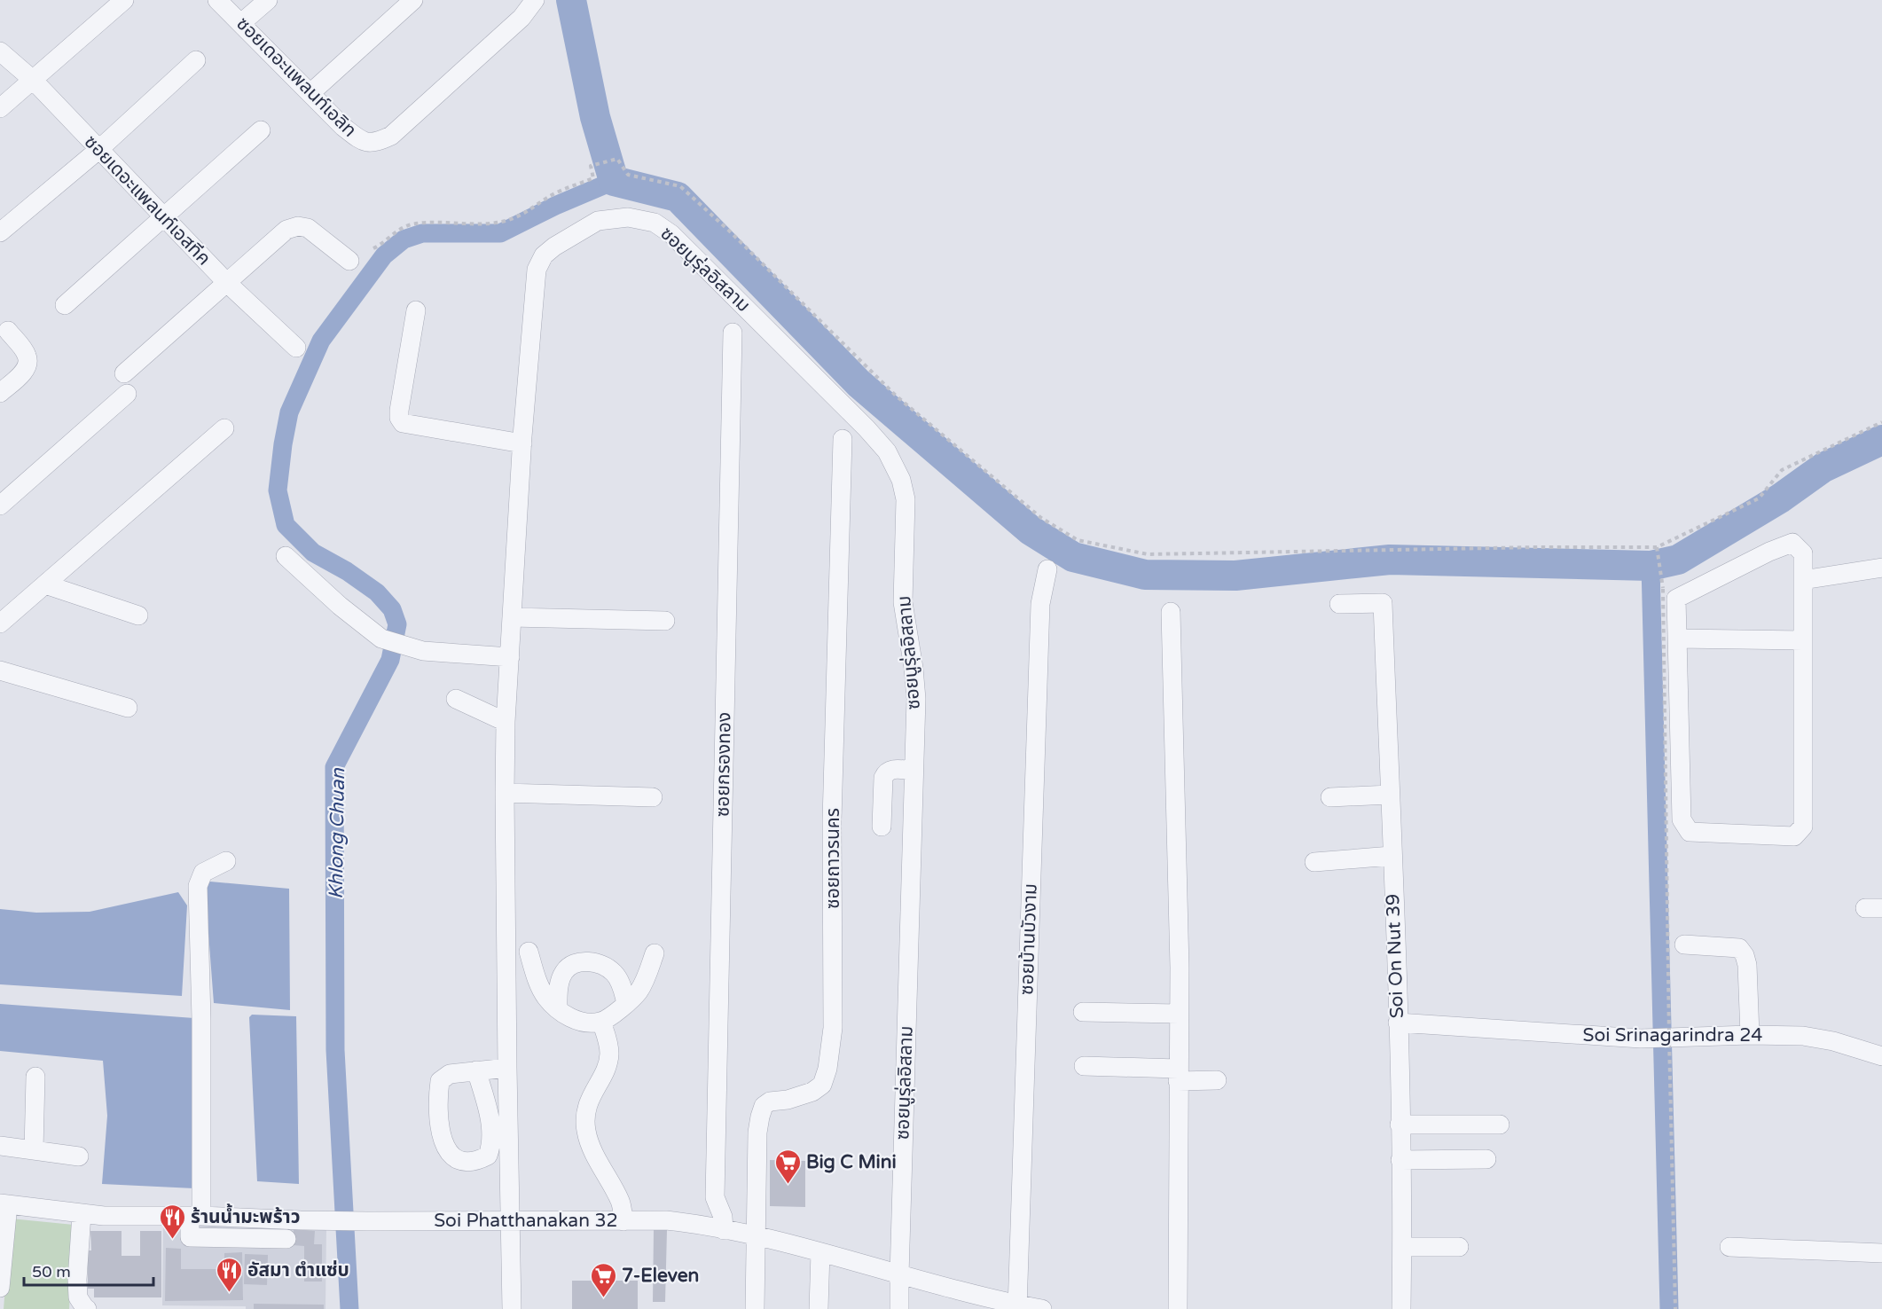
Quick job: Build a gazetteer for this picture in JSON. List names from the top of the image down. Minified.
{"streets":{"street":["ซอยเดอะแพลนท์เอลิท","ซอยเดอะแพลนท์เอสทีค","ซอยนูรุ่ลอิสลาม","ซอยกรองทอง","ซอยถาวรนคร","ซอยบ้านบัวงาม","Soi On Nut 39","Soi Srinagarindra 24","Soi Phatthanakan 32"]},"crossings":[["ซอยนูรุ่ลอิสลาม","Soi Phatthanakan 32"],["ซอยกรองทอง","Soi Phatthanakan 32"],["ซอยถาวรนคร","Soi Phatthanakan 32"],["ซอยบ้านบัวงาม","Soi Phatthanakan 32"],["Soi On Nut 39","Soi Srinagarindra 24"]],"water":["Khlong Chuan"],"places":{"supermarket":["Big C Mini","7-Eleven"],"restaurant":["ร้านน้ำมะพร้าว","อัสมา ตำแซ่บ"]},"scale_bar":"50 m"}
